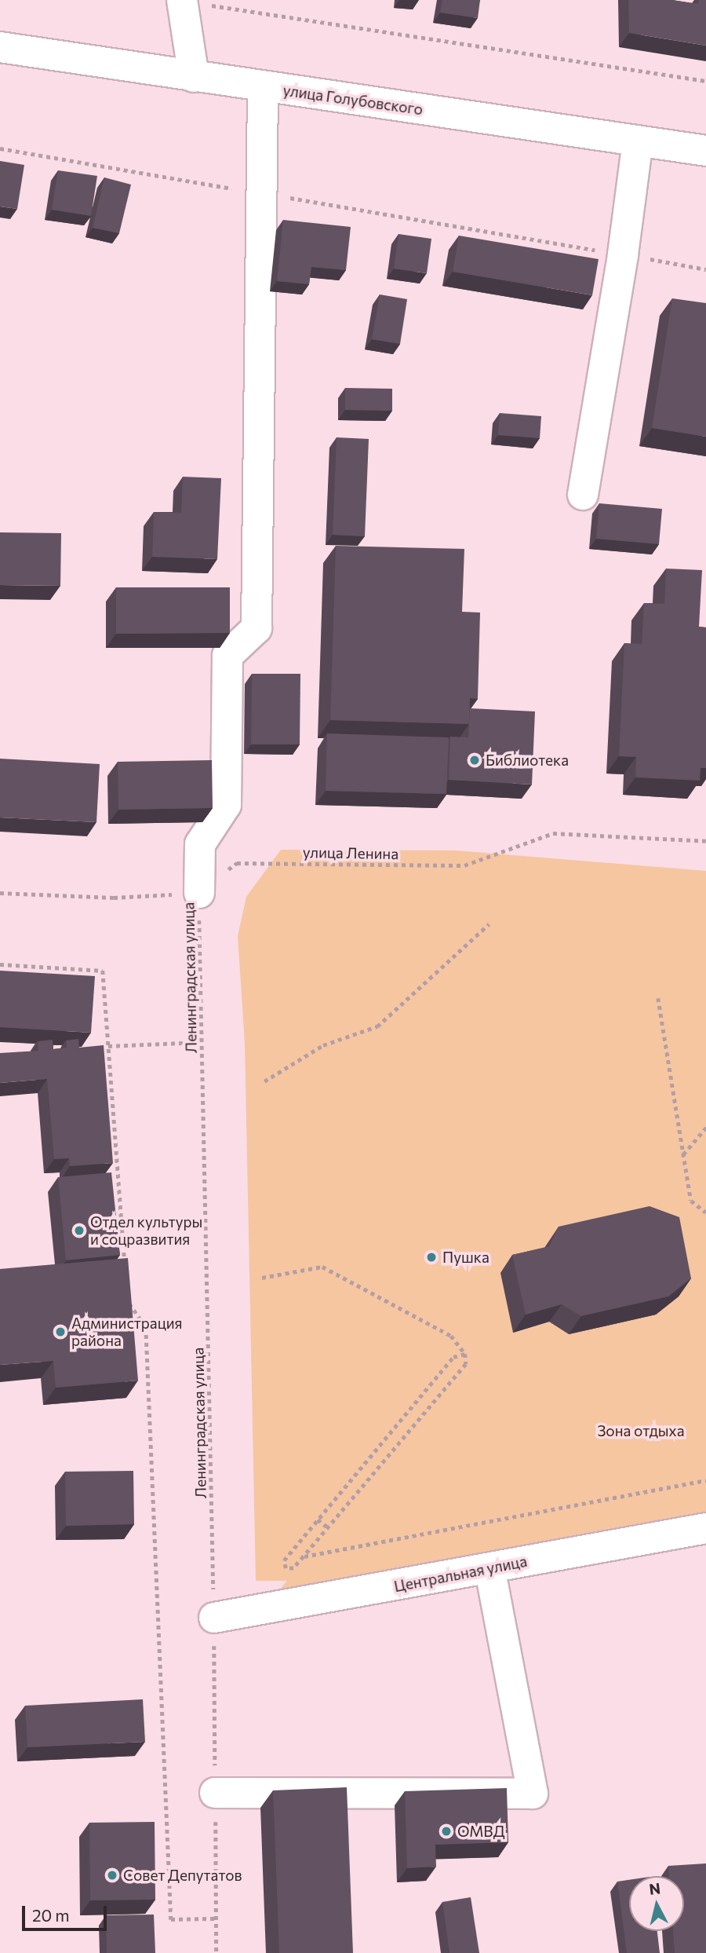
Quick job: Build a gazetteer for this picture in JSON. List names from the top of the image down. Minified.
{"streets":{"street":["улица Голубовского","Центральная улица"],"path":["улица Ленина","Ленинградская улица"]},"crossings":[["улица Ленина","Ленинградская улица"],["Ленинградская улица","Центральная улица"]],"parks":["Зона отдыха"],"places":["Библиотека","Отдел культуры и соцразвития","Пушка","Администрация района","ОМВД","Совет Депутатов"],"scale_bar":"20 m","north":"top"}
